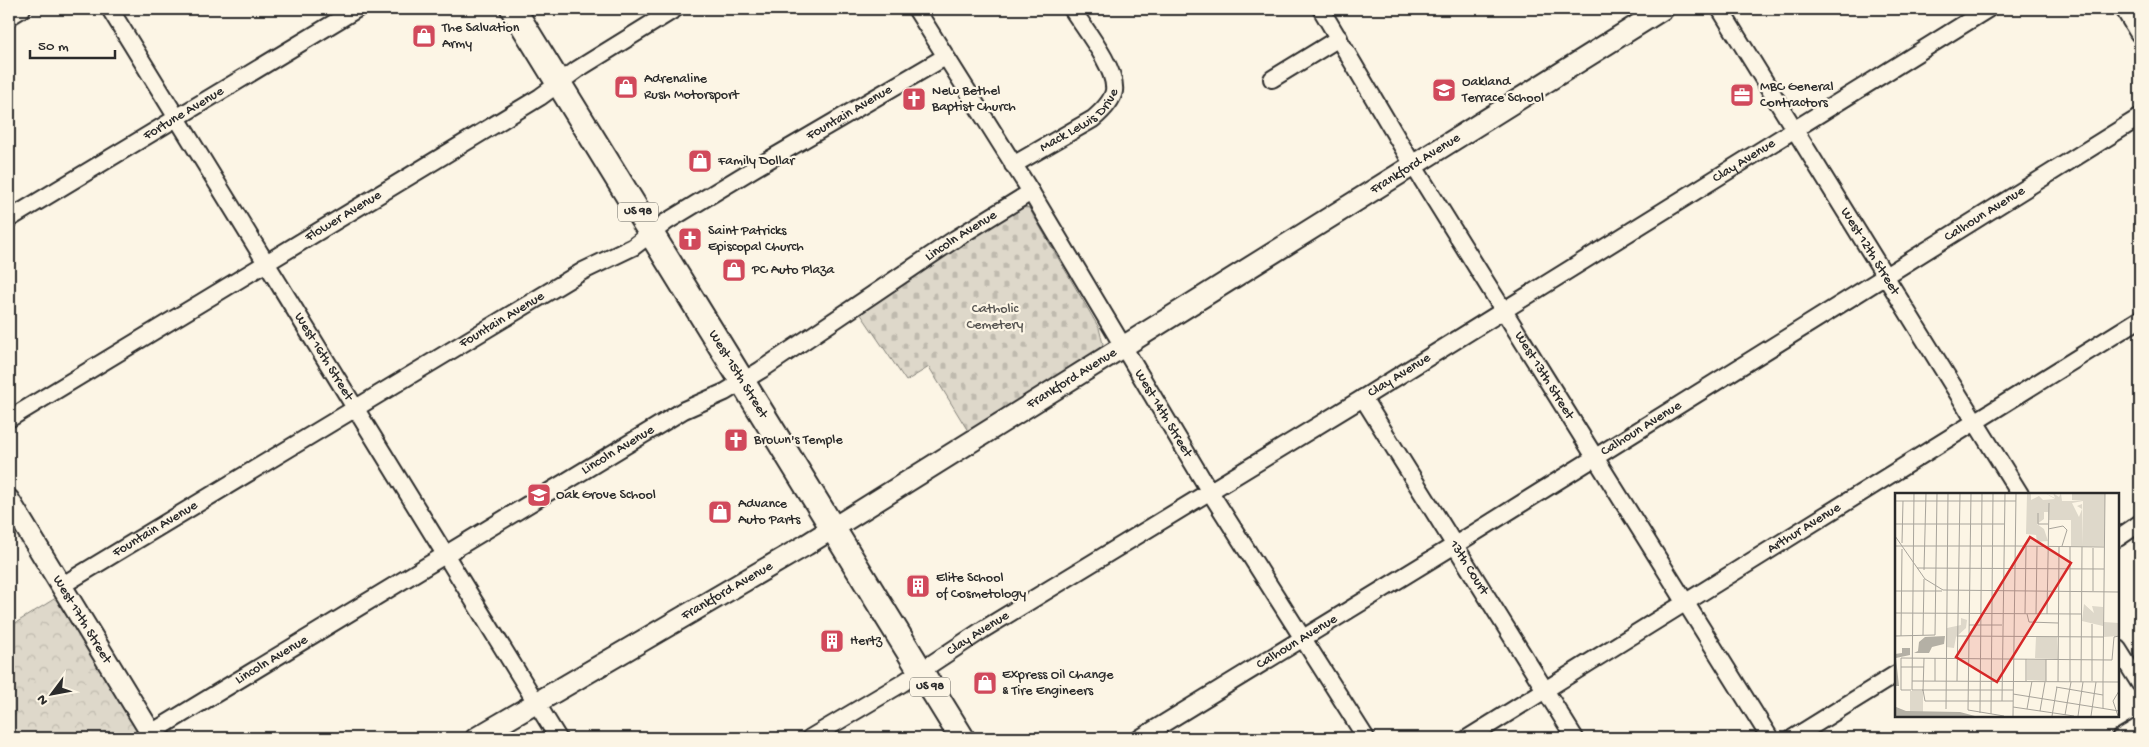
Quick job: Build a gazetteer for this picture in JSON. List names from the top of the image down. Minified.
{"streets":{"highway":["US 98","West 15th Street"],"main road":["Frankford Avenue","West 17th Street"],"street":["Fountain Avenue","Fortune Avenue","Mack Lewis Drive","Clay Avenue","Calhoun Avenue","Flower Avenue","Lincoln Avenue","West 12th Street","West 16th Street","West 13th Street","West 14th Street","Arthur Avenue","13th Court"]},"crossings":[["Fountain Avenue","West 16th Street"],["Fountain Avenue","West 15th Street"],["Fountain Avenue","West 14th Street"],["Fountain Avenue","West 17th Street"],["Fortune Avenue","West 16th Street"],["Mack Lewis Drive","West 14th Street"],["Clay Avenue","West 12th Street"],["Clay Avenue","West 15th Street"],["Clay Avenue","West 13th Street"],["Clay Avenue","West 14th Street"],["Clay Avenue","13th Court"],["Frankford Avenue","West 16th Street"],["Frankford Avenue","West 15th Street"],["Frankford Avenue","West 13th Street"],["Frankford Avenue","West 14th Street"],["Calhoun Avenue","West 12th Street"],["Calhoun Avenue","West 13th Street"],["Calhoun Avenue","West 14th Street"],["Calhoun Avenue","13th Court"],["Flower Avenue","West 16th Street"],["Flower Avenue","West 15th Street"],["Lincoln Avenue","West 16th Street"],["Lincoln Avenue","West 15th Street"],["Lincoln Avenue","West 14th Street"],["Lincoln Avenue","West 17th Street"],["West 12th Street","Arthur Avenue"],["West 13th Street","Arthur Avenue"],["Arthur Avenue","13th Court"]],"parks":["Catholic Cemetery"],"places":{"shop":["The Salvation Army","Adrenaline Rush Motorsport","Family Dollar","PC Auto Plaza","Advance Auto Parts","Express Oil Change & Tire Engineers"],"school or university":["Oakland Terrace School","Oak Grove School"],"office":["MBC General Contractors"],"church":["New Bethel Baptist Church","Saint Patricks Episcopal Church","Brown's Temple"],"building":["Elite School of Cosmetology","Hertz"]},"scale_bar":"50 m","north":"bottom left"}
